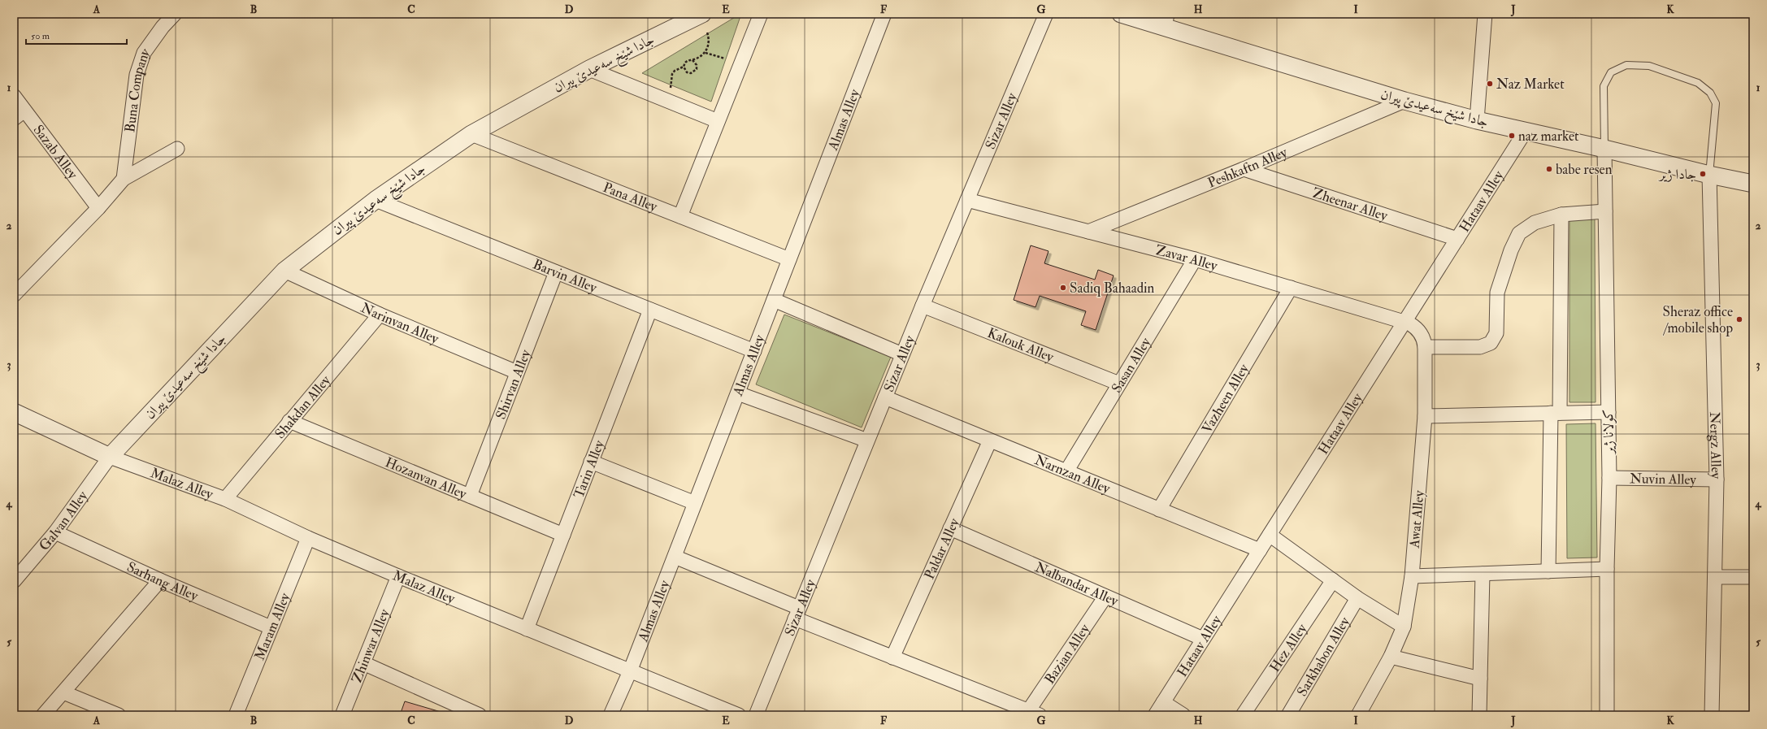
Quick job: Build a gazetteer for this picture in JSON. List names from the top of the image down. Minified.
{"streets":{"street":["جادا شێخ سەعیدێ پیران","Buna Company","Almas Alley","Sizar Alley","Sazab Alley","Peshkaftn Alley","Pana Alley","Hataav Alley","Zheenar Alley","Zavar Alley","Barvin Alley","Narinvan Alley","Kalouk Alley","Sasan Alley","Shirvan Alley","Vazheen Alley","Shakdan Alley","کولانا ژیر","Nergz Alley","Tarin Alley","Narnzan Alley","Hozanvan Alley","Nuvin Alley","Malaz Alley","Awat Alley","Galvan Alley","Paldar Alley","Sarhang Alley","Nalbandar Alley","Maram Alley","Zhinwar Alley","Hez Alley","Bazian Alley","Sarkhabon Alley"]},"crossings":[["جادا شێخ سەعیدێ پیران","Peshkaftn Alley"],["جادا شێخ سەعیدێ پیران","Pana Alley"],["جادا شێخ سەعیدێ پیران","Hataav Alley"],["جادا شێخ سەعیدێ پیران","Barvin Alley"],["جادا شێخ سەعیدێ پیران","Narinvan Alley"],["جادا شێخ سەعیدێ پیران","کولانا ژیر"],["جادا شێخ سەعیدێ پیران","Nergz Alley"],["جادا شێخ سەعیدێ پیران","Malaz Alley"],["جادا شێخ سەعیدێ پیران","Galvan Alley"],["Almas Alley","Pana Alley"],["Almas Alley","Barvin Alley"],["Almas Alley","Malaz Alley"],["Sizar Alley","Zavar Alley"],["Sizar Alley","Kalouk Alley"],["Sizar Alley","Narnzan Alley"],["Peshkaftn Alley","Zheenar Alley"],["Peshkaftn Alley","Zavar Alley"],["Hataav Alley","Zheenar Alley"],["Hataav Alley","Zavar Alley"],["Hataav Alley","Narnzan Alley"],["Hataav Alley","Awat Alley"],["Hataav Alley","Nalbandar Alley"],["Zavar Alley","Sasan Alley"],["Zavar Alley","Vazheen Alley"],["Zavar Alley","Awat Alley"],["Barvin Alley","Shirvan Alley"],["Barvin Alley","Tarin Alley"],["Narinvan Alley","Shirvan Alley"],["Narinvan Alley","Shakdan Alley"],["Kalouk Alley","Sasan Alley"],["Sasan Alley","Narnzan Alley"],["Shirvan Alley","Hozanvan Alley"],["Vazheen Alley","Narnzan Alley"],["Shakdan Alley","Hozanvan Alley"],["Shakdan Alley","Malaz Alley"],["کولانا ژیر","Nuvin Alley"],["Nergz Alley","Nuvin Alley"],["Tarin Alley","Hozanvan Alley"],["Tarin Alley","Malaz Alley"],["Narnzan Alley","Paldar Alley"],["Malaz Alley","Galvan Alley"],["Malaz Alley","Maram Alley"],["Malaz Alley","Zhinwar Alley"],["Galvan Alley","Sarhang Alley"],["Paldar Alley","Nalbandar Alley"],["Sarhang Alley","Maram Alley"],["Nalbandar Alley","Bazian Alley"]],"places":["Naz Market","naz market","babe resen","جادا ژير","Sadiq Bahaadin","Sheraz office /mobile shop"],"scale_bar":"50 m","grid":{"columns":["A","B","C","D","E","F","G","H","I","J","K"],"rows":["1","2","3","4","5"]}}
